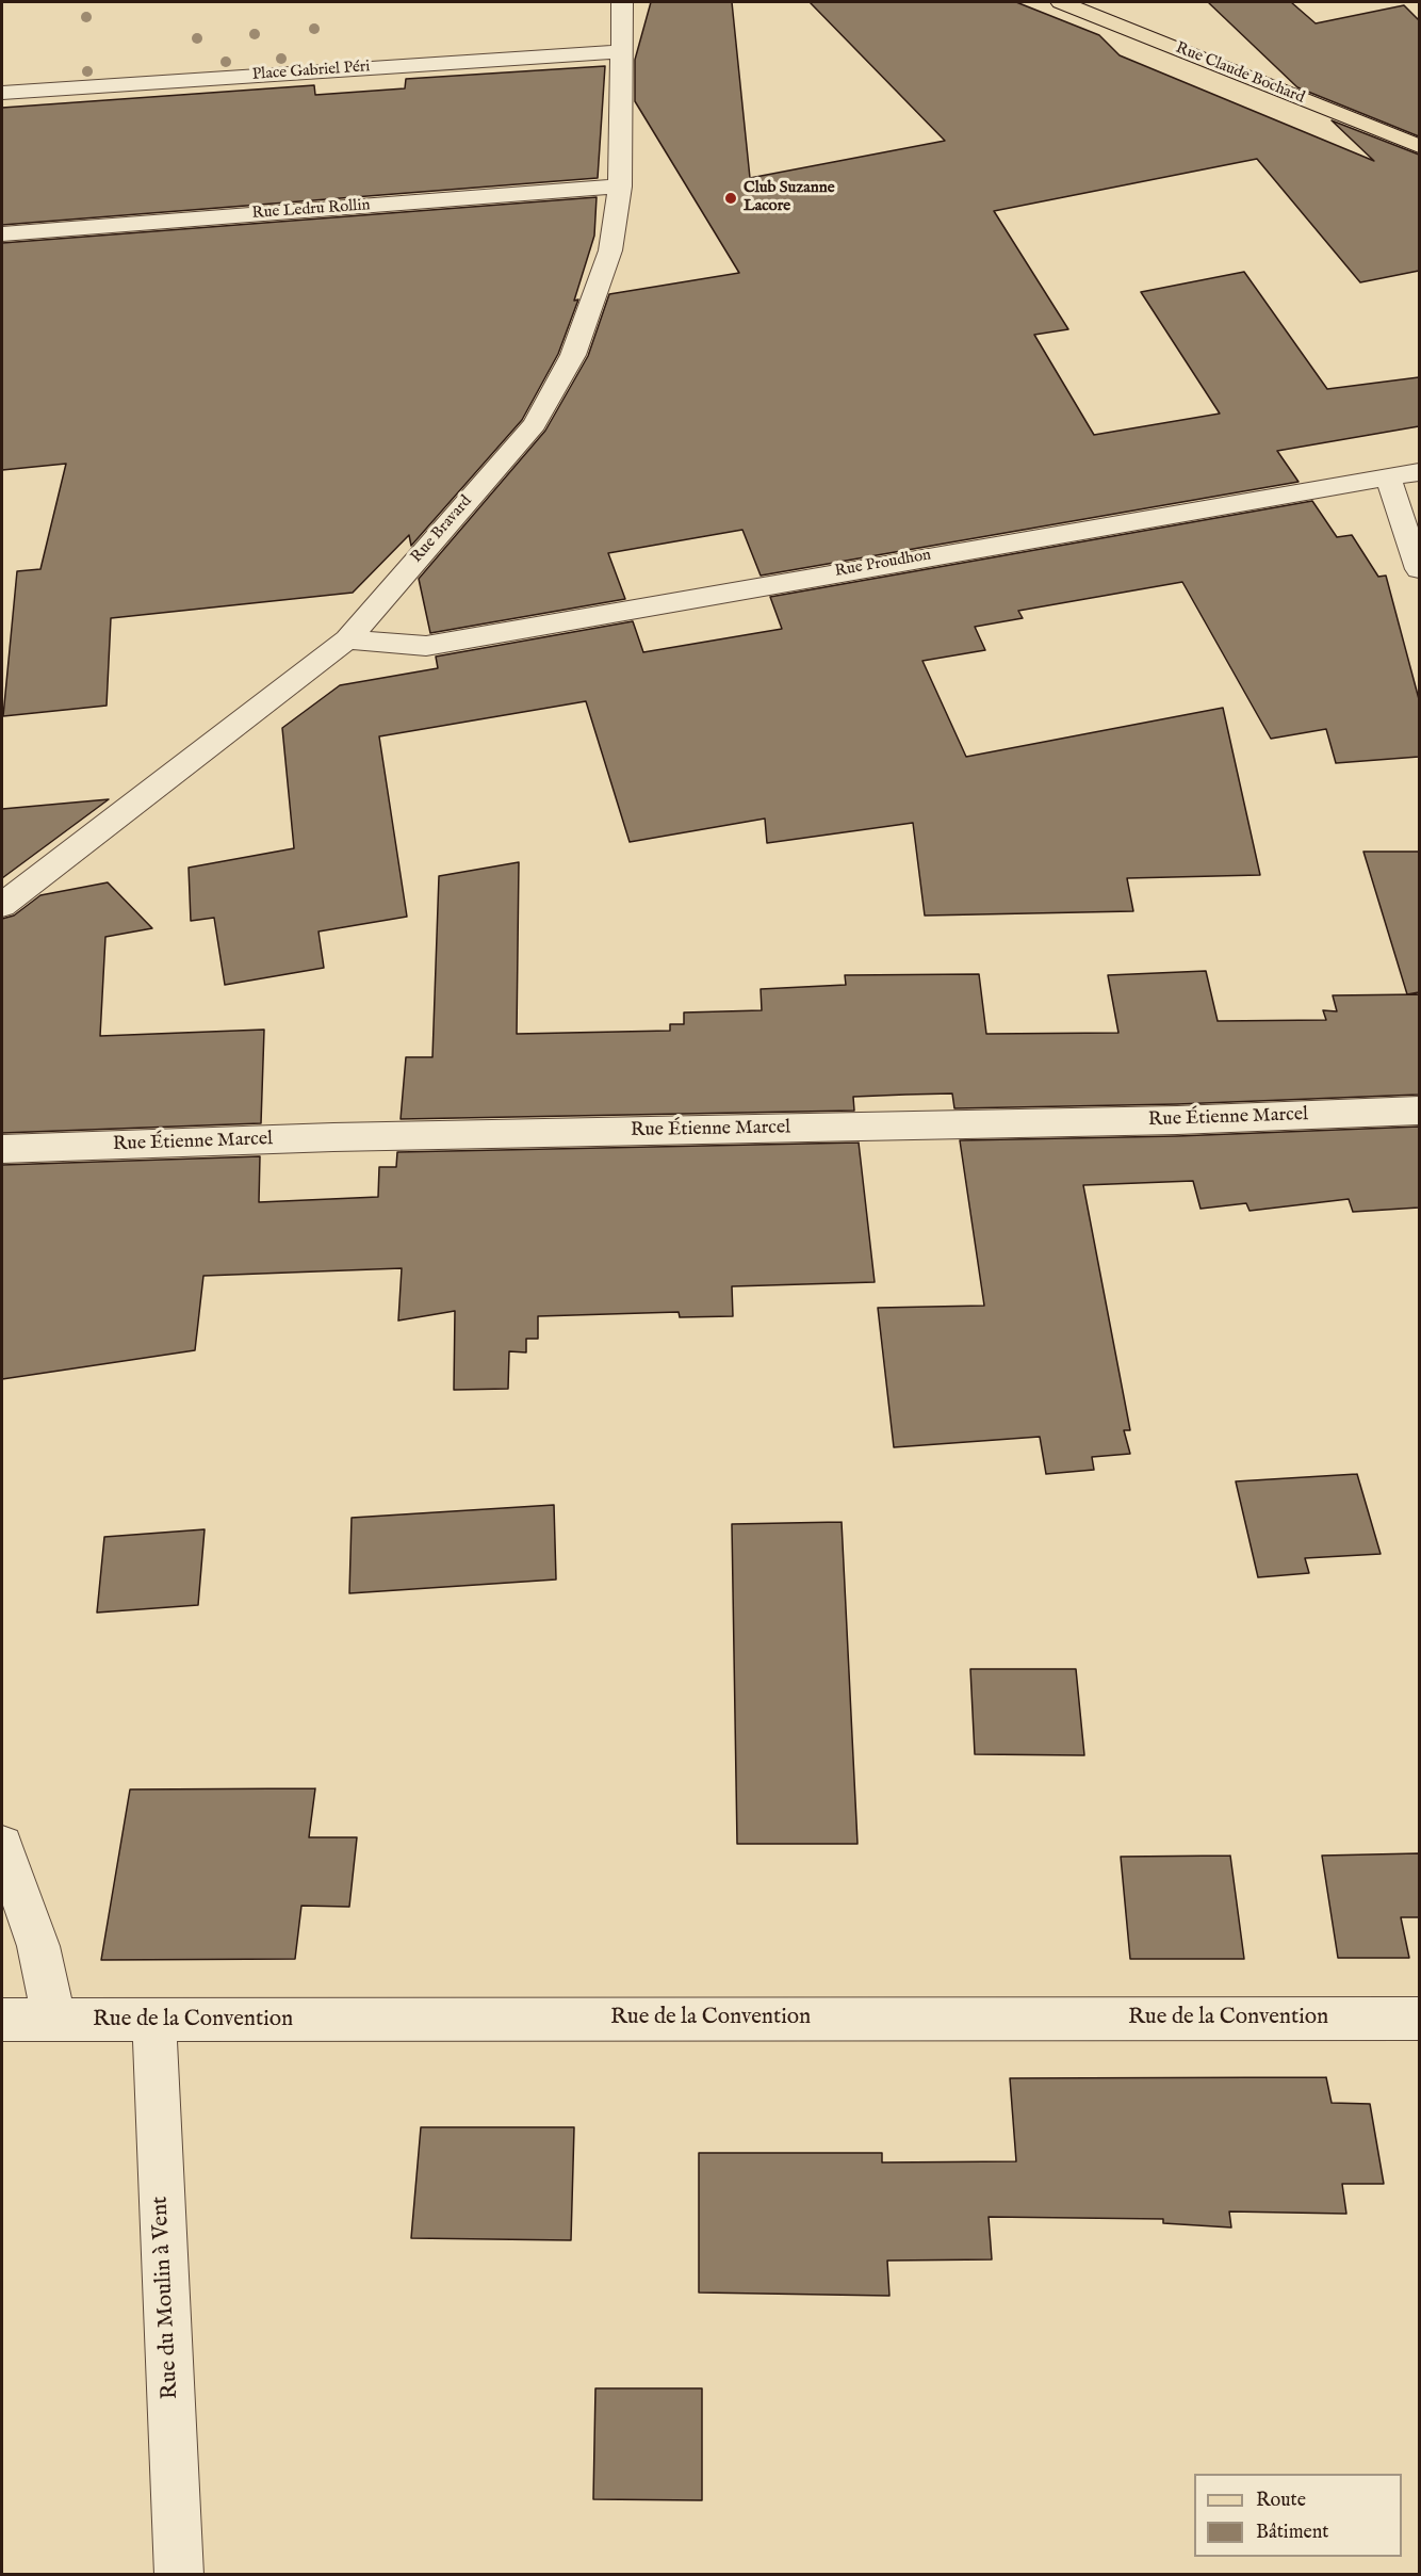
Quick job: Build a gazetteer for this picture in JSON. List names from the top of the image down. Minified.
{"streets":{"main road":["Rue Claude Bochard"],"street":["Place Gabriel Péri","Rue Ledru Rollin","Rue Bravard","Rue Proudhon","Rue Étienne Marcel","Rue de la Convention","Rue du Moulin à Vent"]},"crossings":[["Place Gabriel Péri","Rue Bravard"],["Rue Ledru Rollin","Rue Bravard"],["Rue Bravard","Rue Proudhon"],["Rue de la Convention","Rue du Moulin à Vent"]],"places":["Club Suzanne Lacore"],"legend":["Route","Bâtiment"]}
